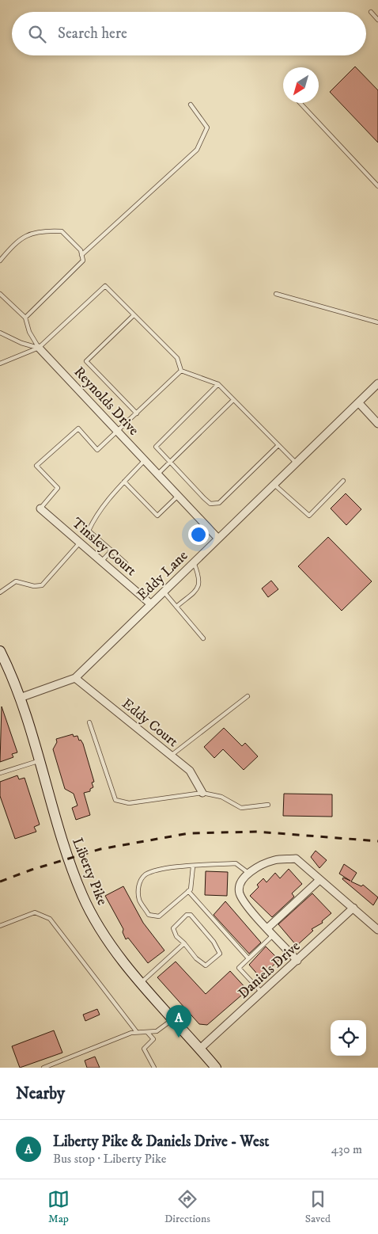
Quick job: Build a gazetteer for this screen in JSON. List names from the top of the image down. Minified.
{"streets":{"street":["Reynolds Drive","Tinsley Court","Eddy Lane","Eddy Court","Liberty Pike","Daniels Drive"]},"crossings":[["Reynolds Drive","Eddy Lane"],["Tinsley Court","Eddy Lane"],["Eddy Lane","Eddy Court"],["Eddy Lane","Liberty Pike"],["Liberty Pike","Daniels Drive"]],"north":"bottom left","page":{"search":"Search here","pins":"A","heading":"Nearby","list":[{"mark":"A","name":"Liberty Pike & Daniels Drive - West","note":"Bus stop · Liberty Pike","value":"430 m"}],"nav":["Map","Directions","Saved"]}}
